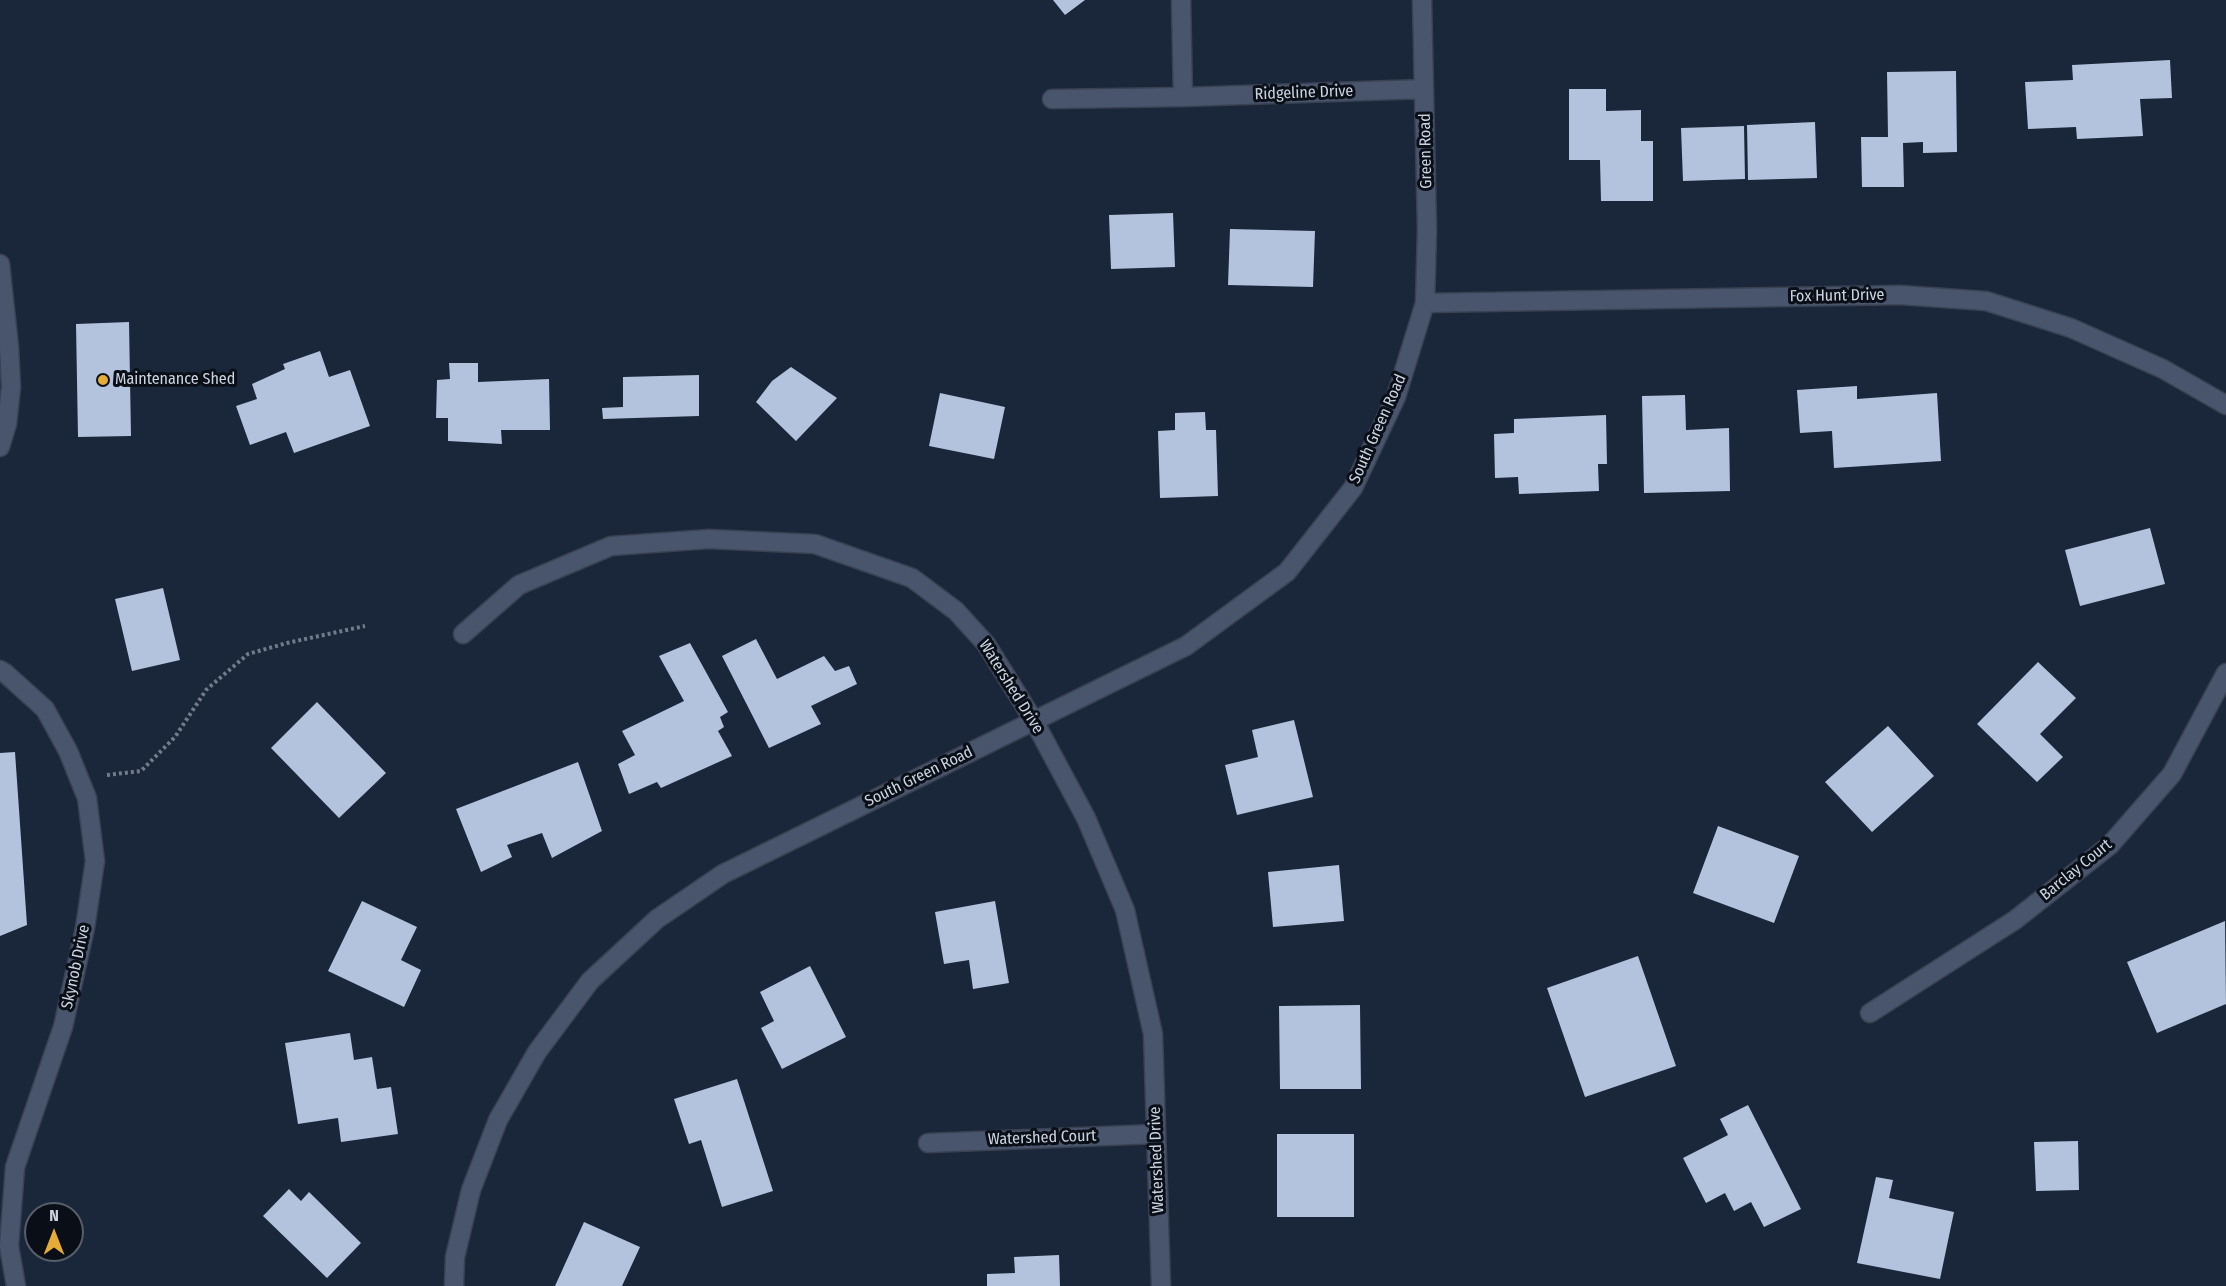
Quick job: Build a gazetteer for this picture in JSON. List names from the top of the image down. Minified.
{"streets":{"street":["Ridgeline Drive","Green Road","Fox Hunt Drive","South Green Road","Watershed Drive","Barclay Court","Skynob Drive","Watershed Court"]},"crossings":[["Ridgeline Drive","Green Road"],["Green Road","Fox Hunt Drive"],["Green Road","South Green Road"],["Fox Hunt Drive","South Green Road"],["South Green Road","Watershed Drive"],["Watershed Drive","Watershed Court"]],"places":["Maintenance Shed"],"north":"top"}
